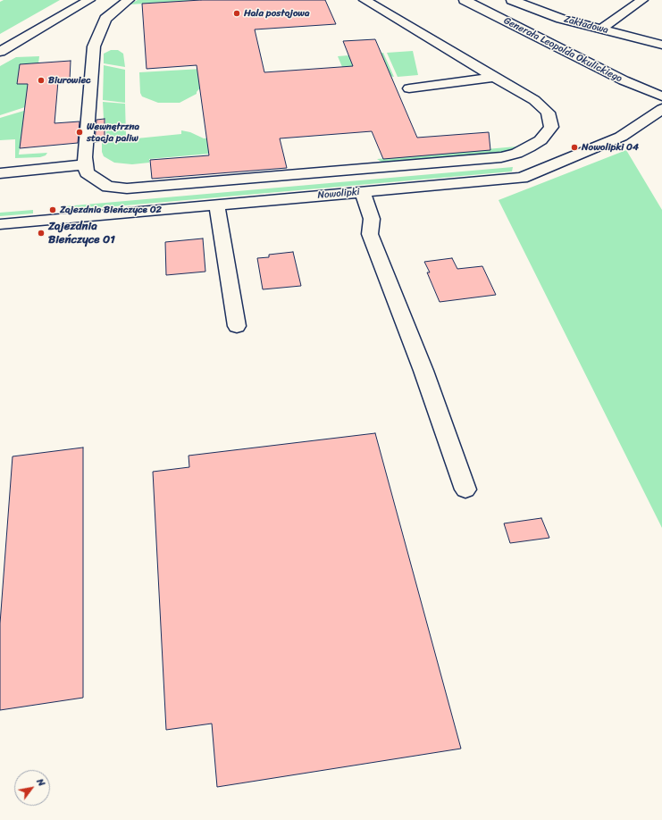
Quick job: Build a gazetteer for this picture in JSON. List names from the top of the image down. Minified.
{"streets":{"street":["Zakładowa","Generała Leopolda Okulickiego","Nowolipki"]},"places":["Hala postojowa","Biurowiec","Wewnętrzna stacja paliw","Nowolipki 04","Zajezdnia Bieńczyce 02","Zajezdnia Bieńczyce 01"],"north":"top right"}
